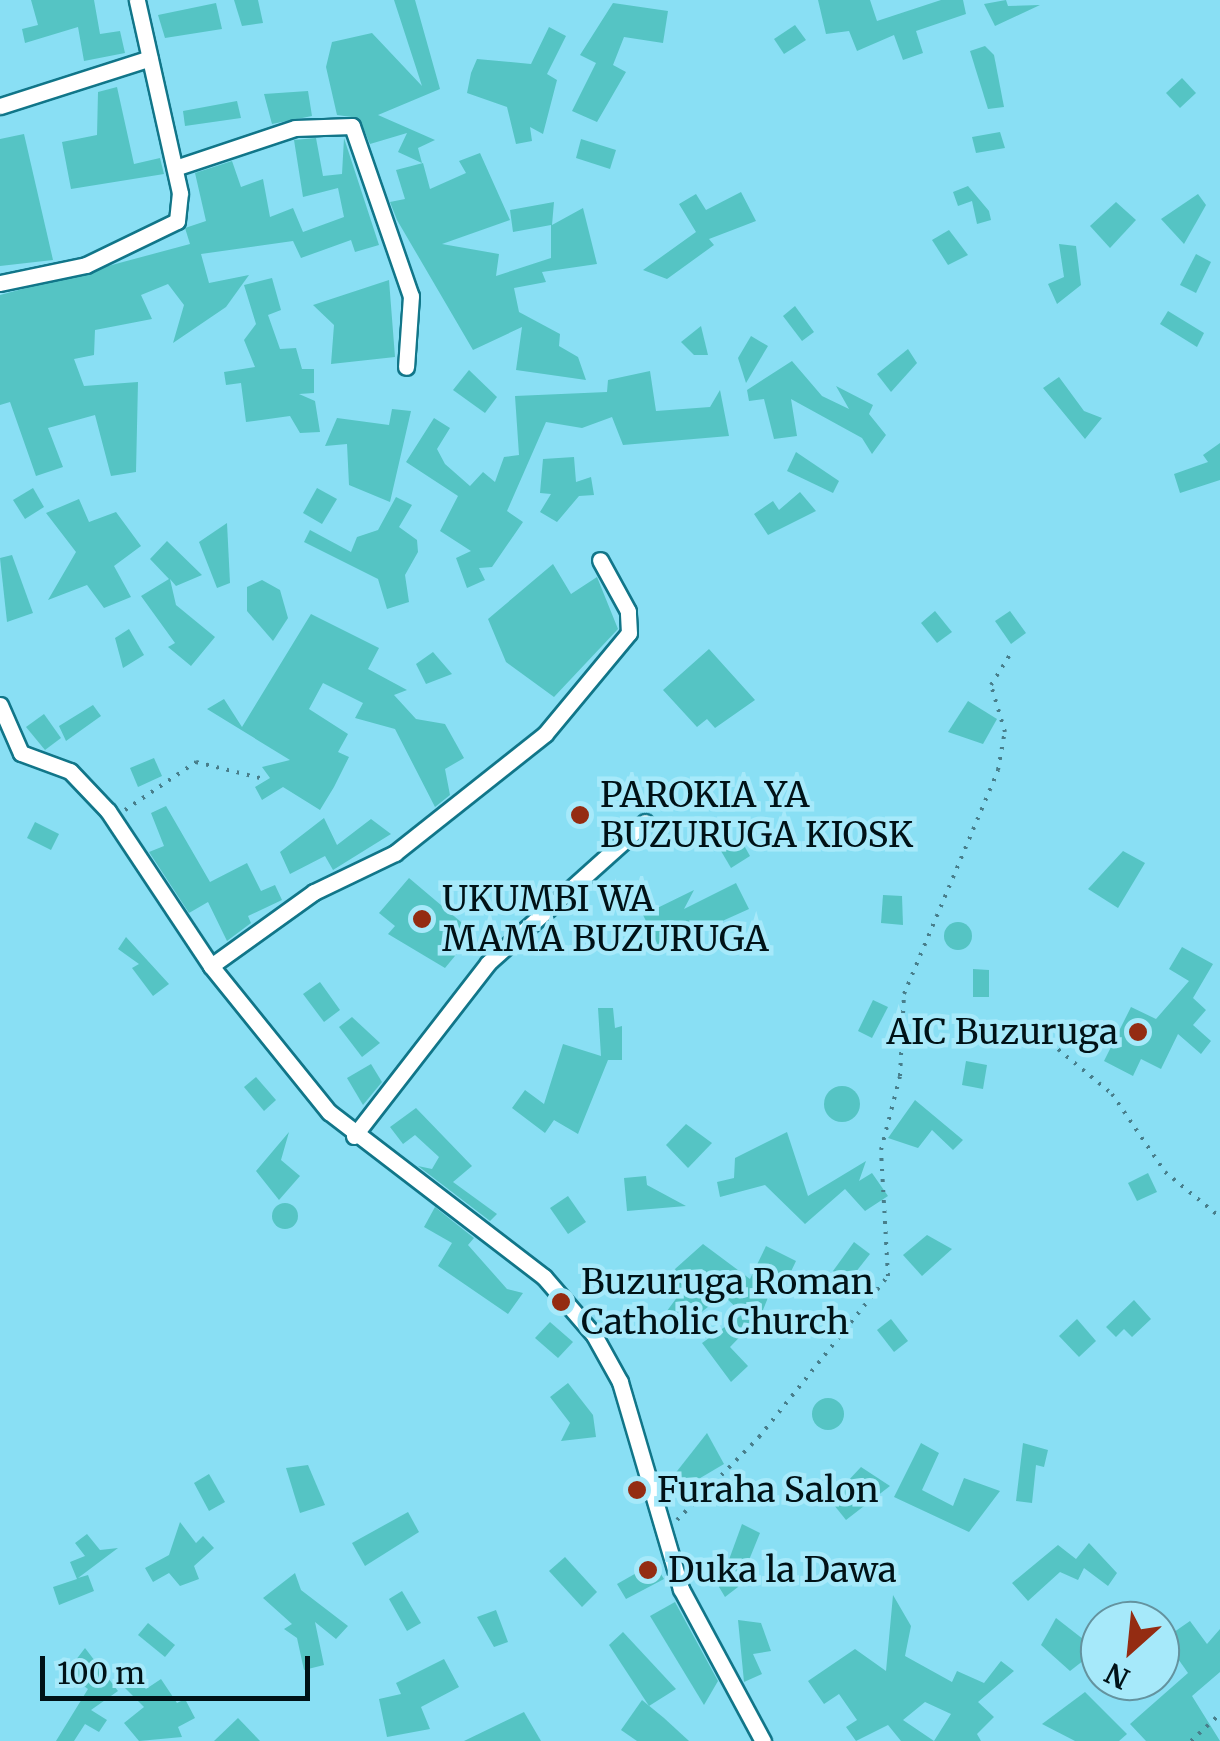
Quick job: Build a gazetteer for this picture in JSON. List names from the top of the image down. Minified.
{"places":["PAROKIA YA BUZURUGA KIOSK","UKUMBI WA MAMA BUZURUGA","AIC Buzuruga","Buzuruga Roman Catholic Church","Furaha Salon","Duka la Dawa"],"scale_bar":"100 m","north":"bottom left"}
